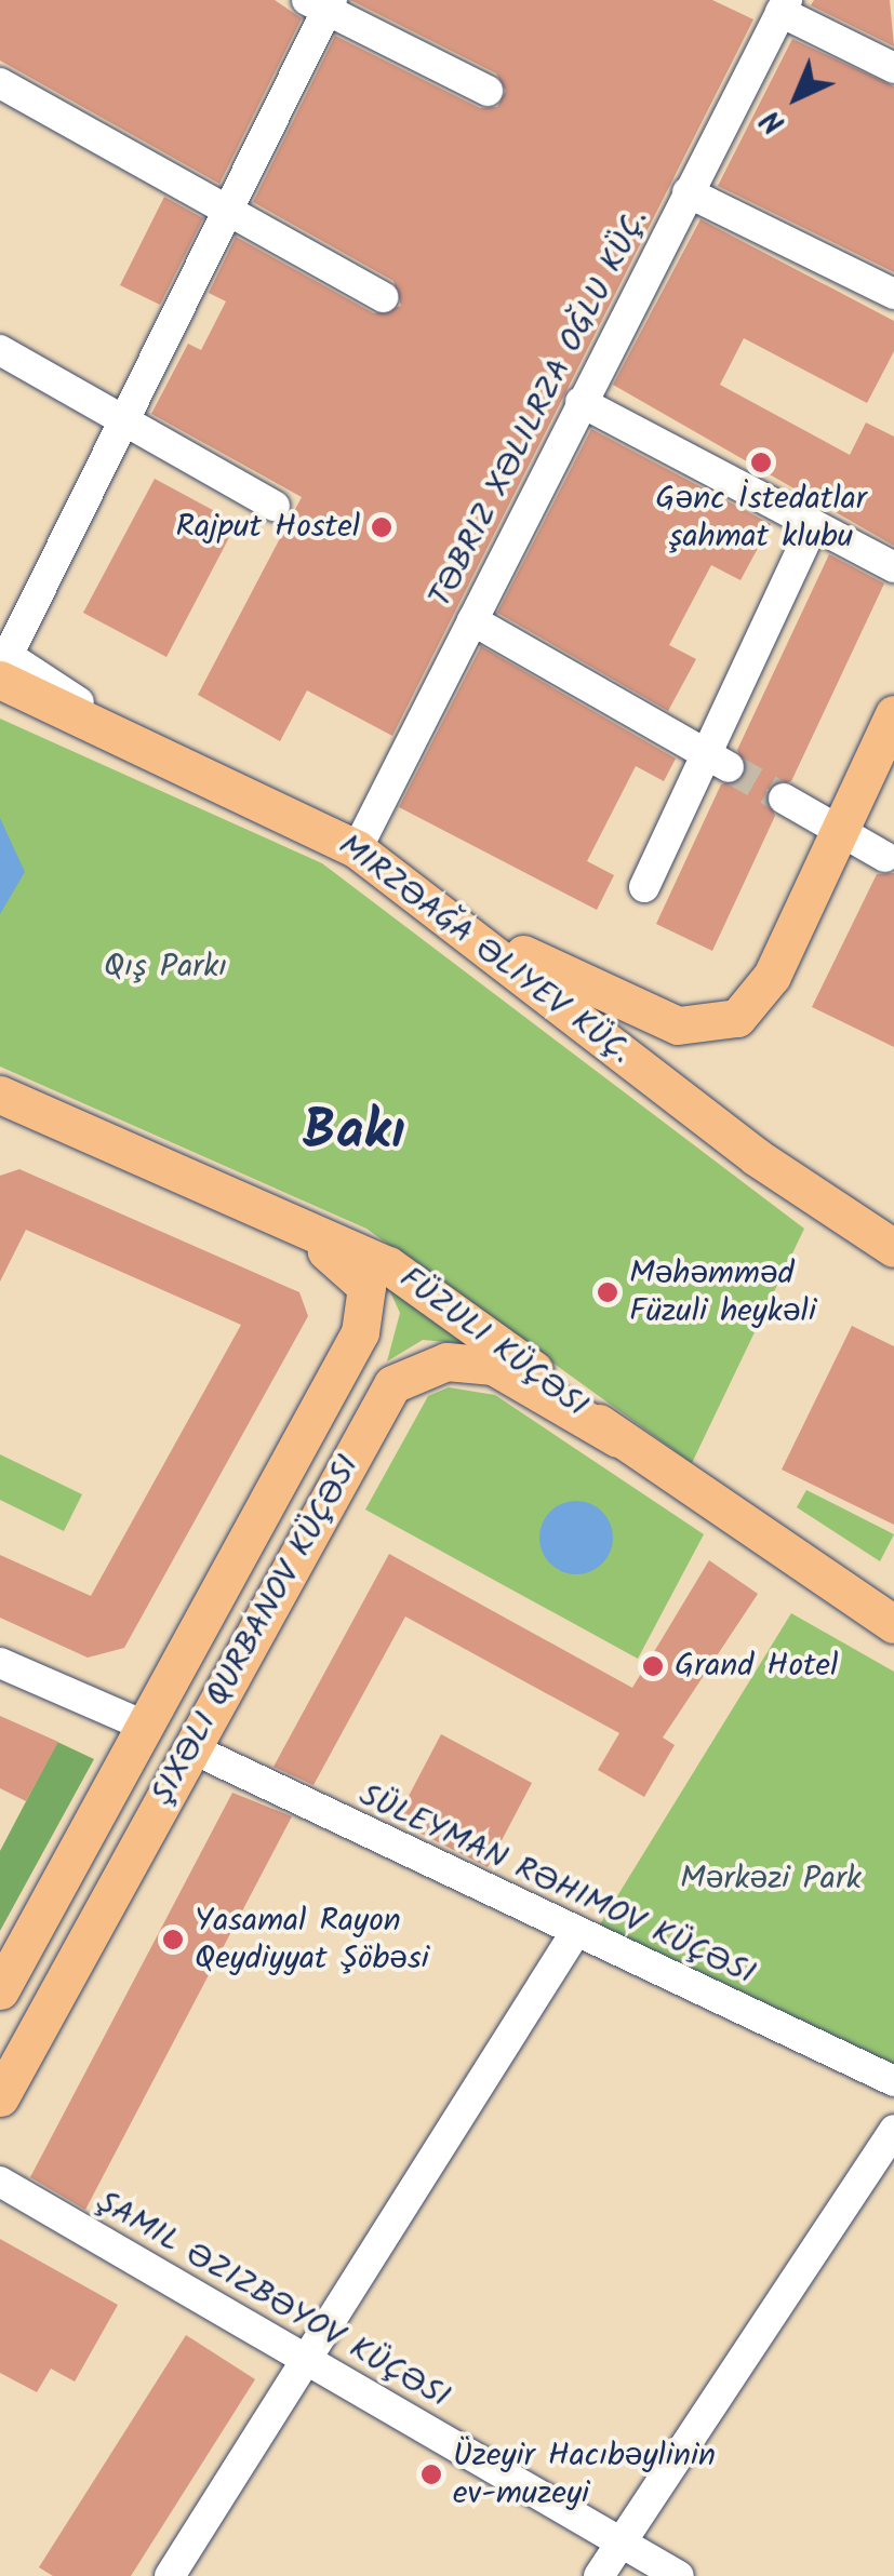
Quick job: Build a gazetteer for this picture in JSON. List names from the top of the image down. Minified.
{"streets":{"main road":["MIRZƏAĞA ƏLIYEV KÜÇ.","FÜZULI KÜÇƏSI"],"street":["TƏBRIZ XƏLILRZA OĞLU KÜÇ.","SÜLEYMAN RƏHIMOV KÜÇƏSI","ŞAMIL ƏZIZBƏYOV KÜÇƏSI"]},"crossings":[["TƏBRIZ XƏLILRZA OĞLU KÜÇ.","MIRZƏAĞA ƏLIYEV KÜÇ."]],"districts":["Bakı"],"parks":["Qış Parkı","Mərkəzi Park"],"places":["Gənc İstedatlar şahmat klubu","Rajput Hostel","Məhəmməd Füzuli heykəli","Grand Hotel","Yasamal Rayon Qeydiyyat Şöbəsi","Üzeyir Hacıbəylinin ev-muzeyi"],"north":"bottom left"}
